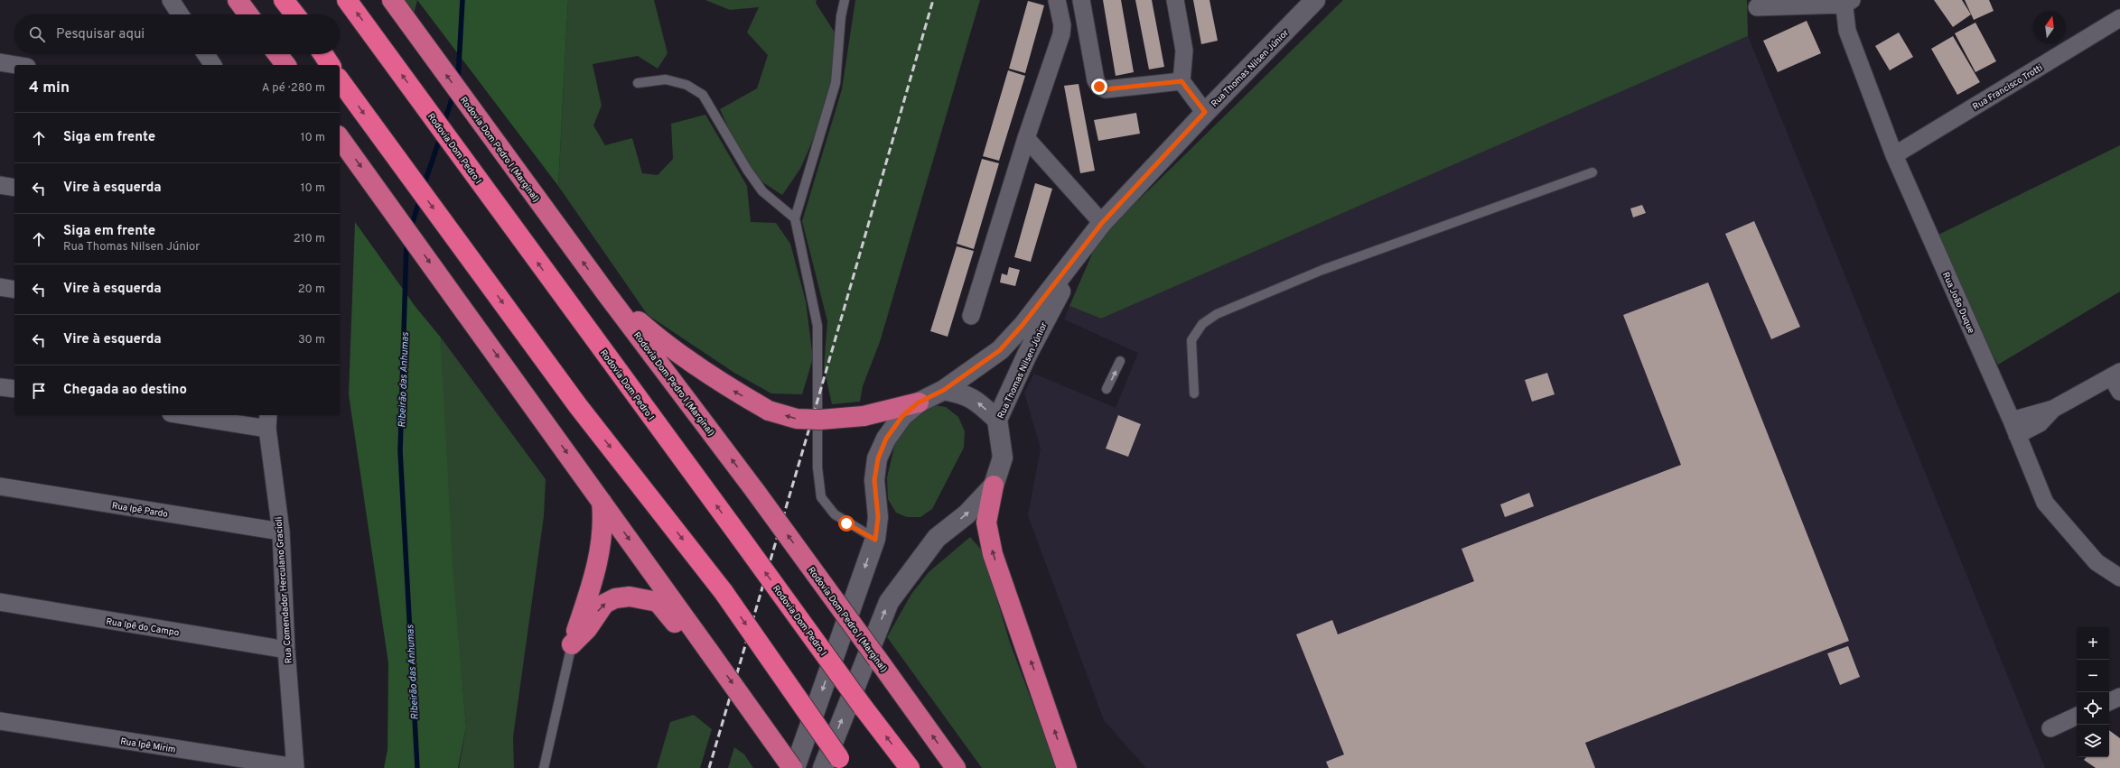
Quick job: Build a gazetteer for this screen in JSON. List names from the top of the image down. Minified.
{"streets":{"highway":["Rodovia Dom Pedro I","Rodovia Dom Pedro I (Marginal)"],"street":["Rua Thomas Nilsen Júnior","Rua Francisco Trotti","Rua João Duque","Rua Ipê Pardo","Rua Comendador Herculano Gracioli","Rua Ipê do Campo","Rua Ipê Mirim"]},"crossings":[["Rua Francisco Trotti","Rua João Duque"],["Rua Ipê Pardo","Rua Comendador Herculano Gracioli"],["Rua Comendador Herculano Gracioli","Rua Ipê do Campo"],["Rua Comendador Herculano Gracioli","Rua Ipê Mirim"]],"water":["Ribeirão das Anhumas"],"north":"top","page":{"search":"Pesquisar aqui","heading":["4 min","A pé · 280 m"],"list":[["Siga em frente","10 m"],["Vire à esquerda","10 m"],["Siga em frente","Rua Thomas Nilsen Júnior","210 m"],["Vire à esquerda","20 m"],["Vire à esquerda","30 m"],"Chegada ao destino"],"map_buttons":["+","−"]}}
